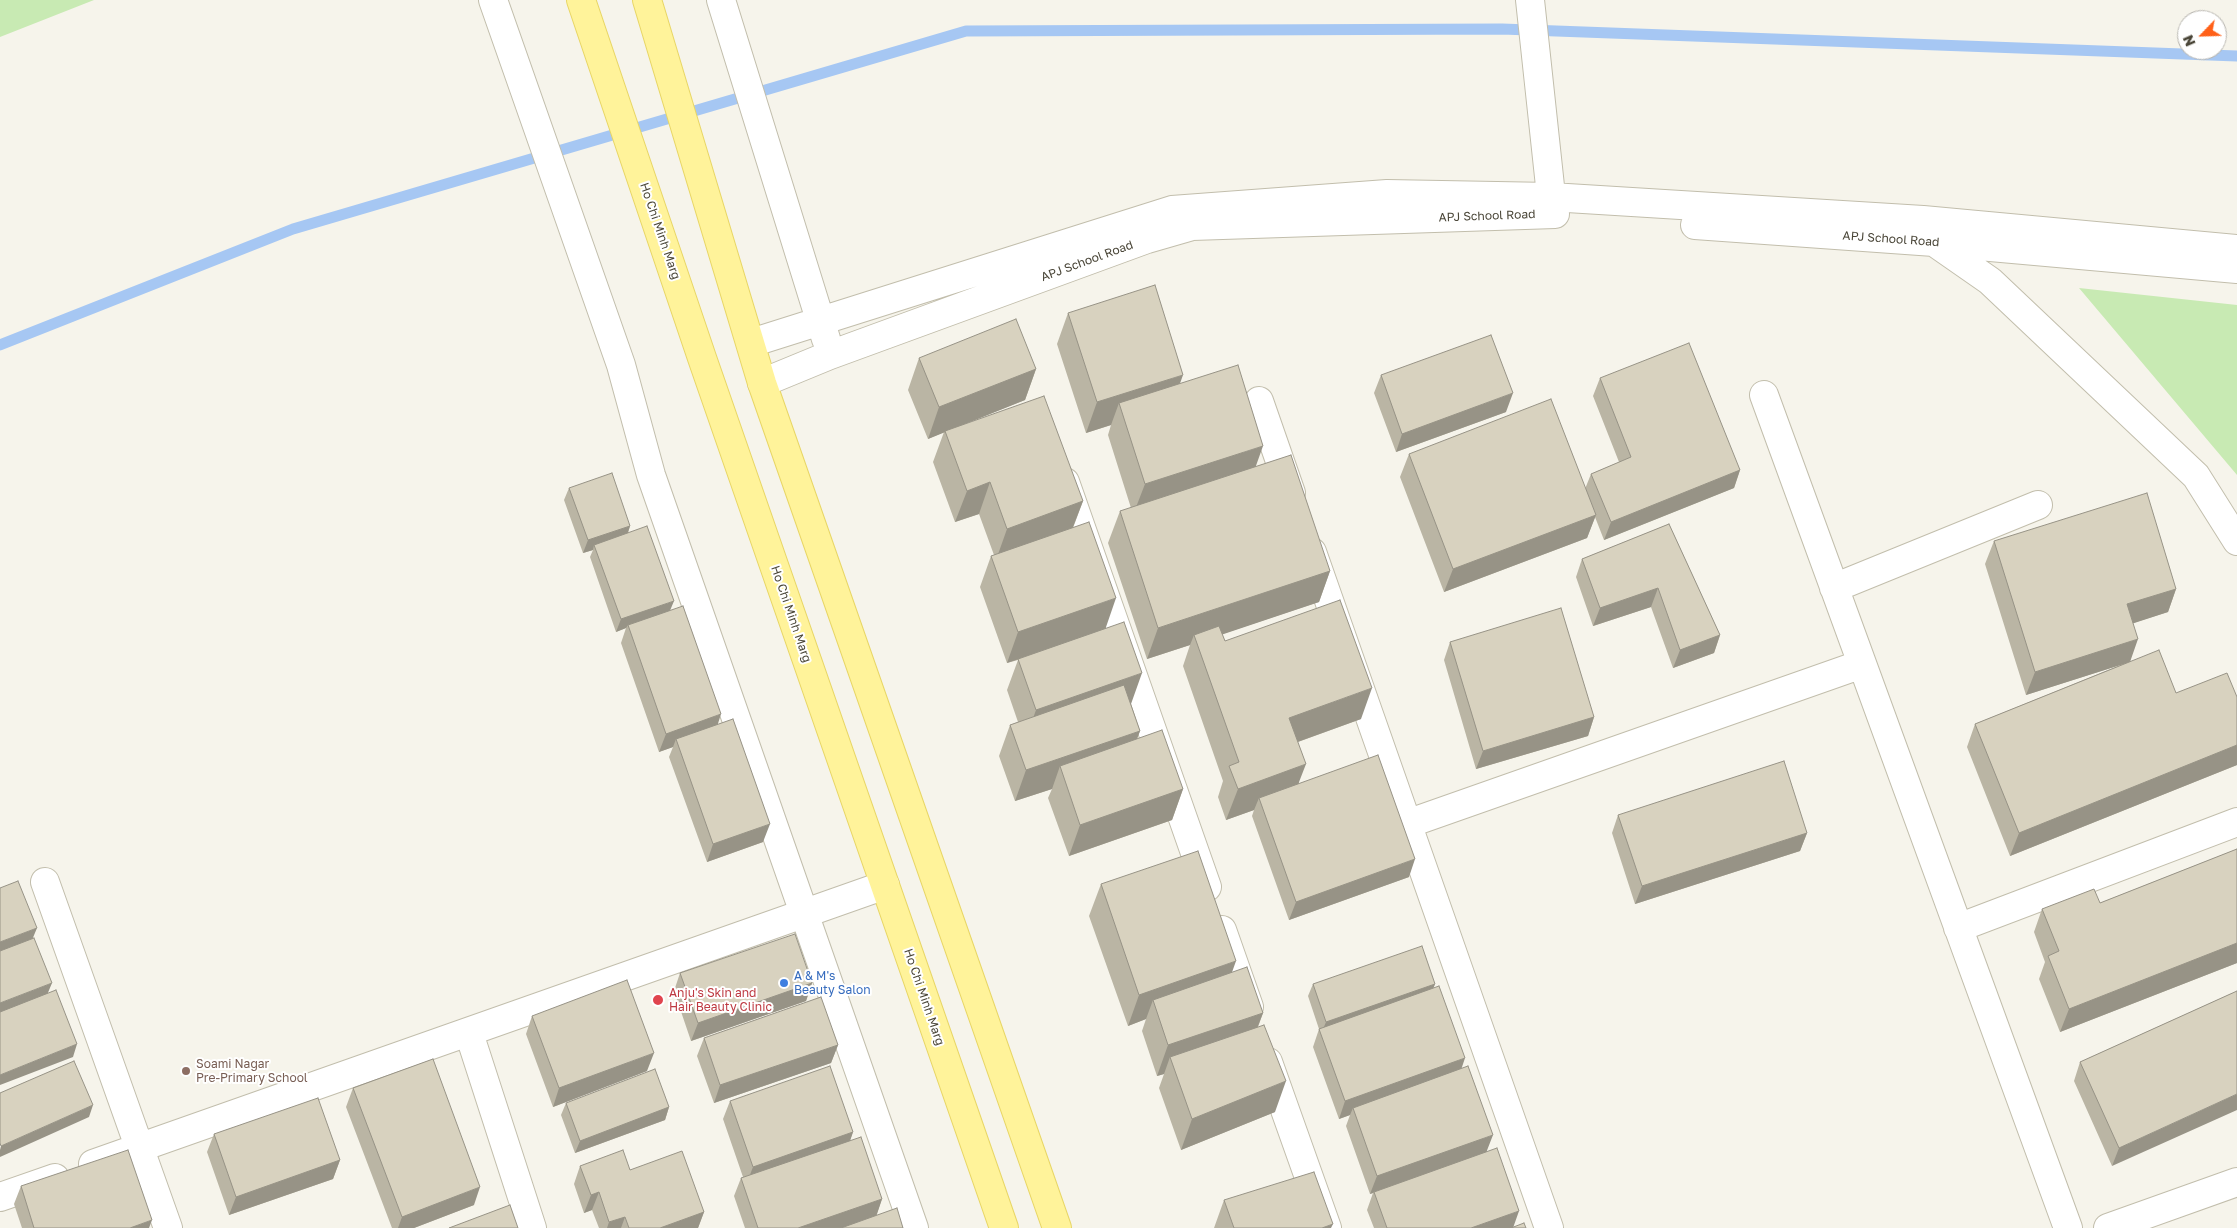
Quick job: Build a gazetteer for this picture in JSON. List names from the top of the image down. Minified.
{"streets":{"main road":["Ho Chi Minh Marg"],"street":["APJ School Road"]},"places":["A & M's Beauty Salon","Anju's Skin and Hair Beauty Clinic","Soami Nagar Pre-Primary School"],"north":"bottom left"}
